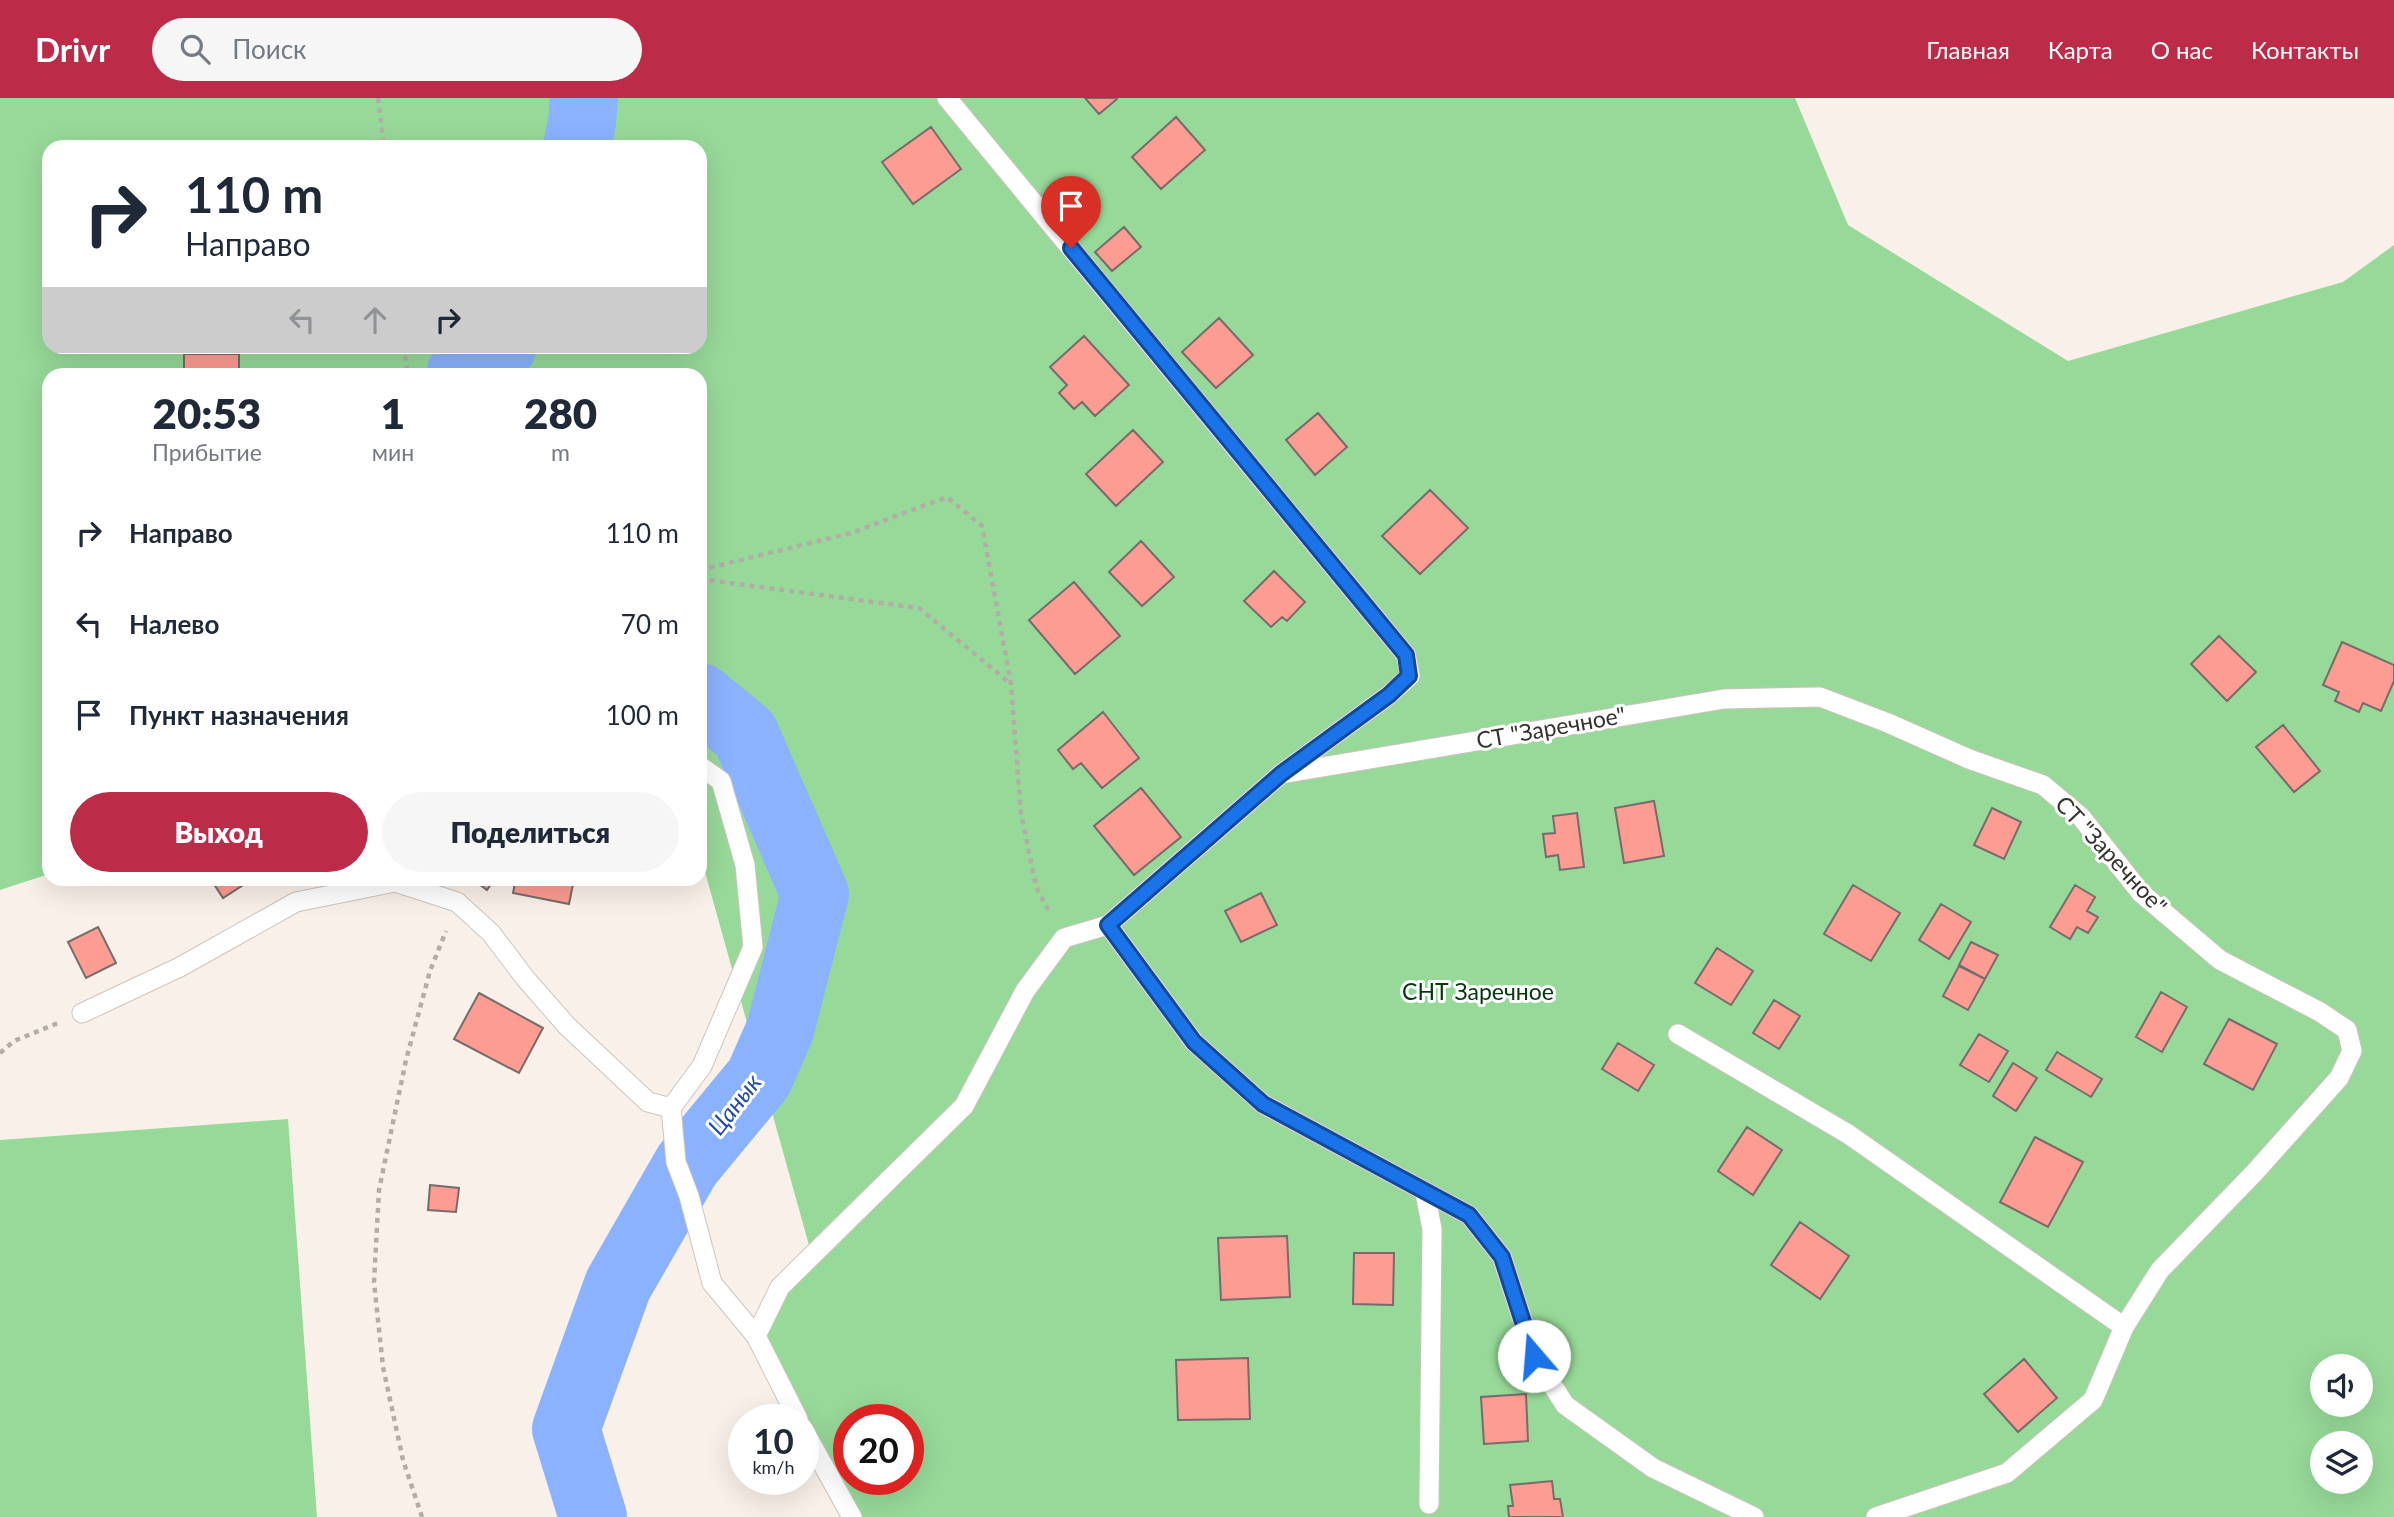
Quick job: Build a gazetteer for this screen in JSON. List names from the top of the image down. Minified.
{"streets":{"lane":["СТ \"Заречное\""]},"water":["Цанык"],"parks":["СНТ Заречное"],"page":{"header":"Drivr","search":"Поиск","nav":["Главная","Карта","О нас","Контакты"],"turn":["110 m","Направо"],"eta":["20:53","Прибытие","1","мин","280","m"],"list":[{"name":"Направо","value":"110 m"},{"name":"Налево","value":"70 m"},{"name":"Пункт назначения","value":"100 m"}],"buttons":["Выход","Поделиться"],"speed":"10 km/h","limit":"20"}}
